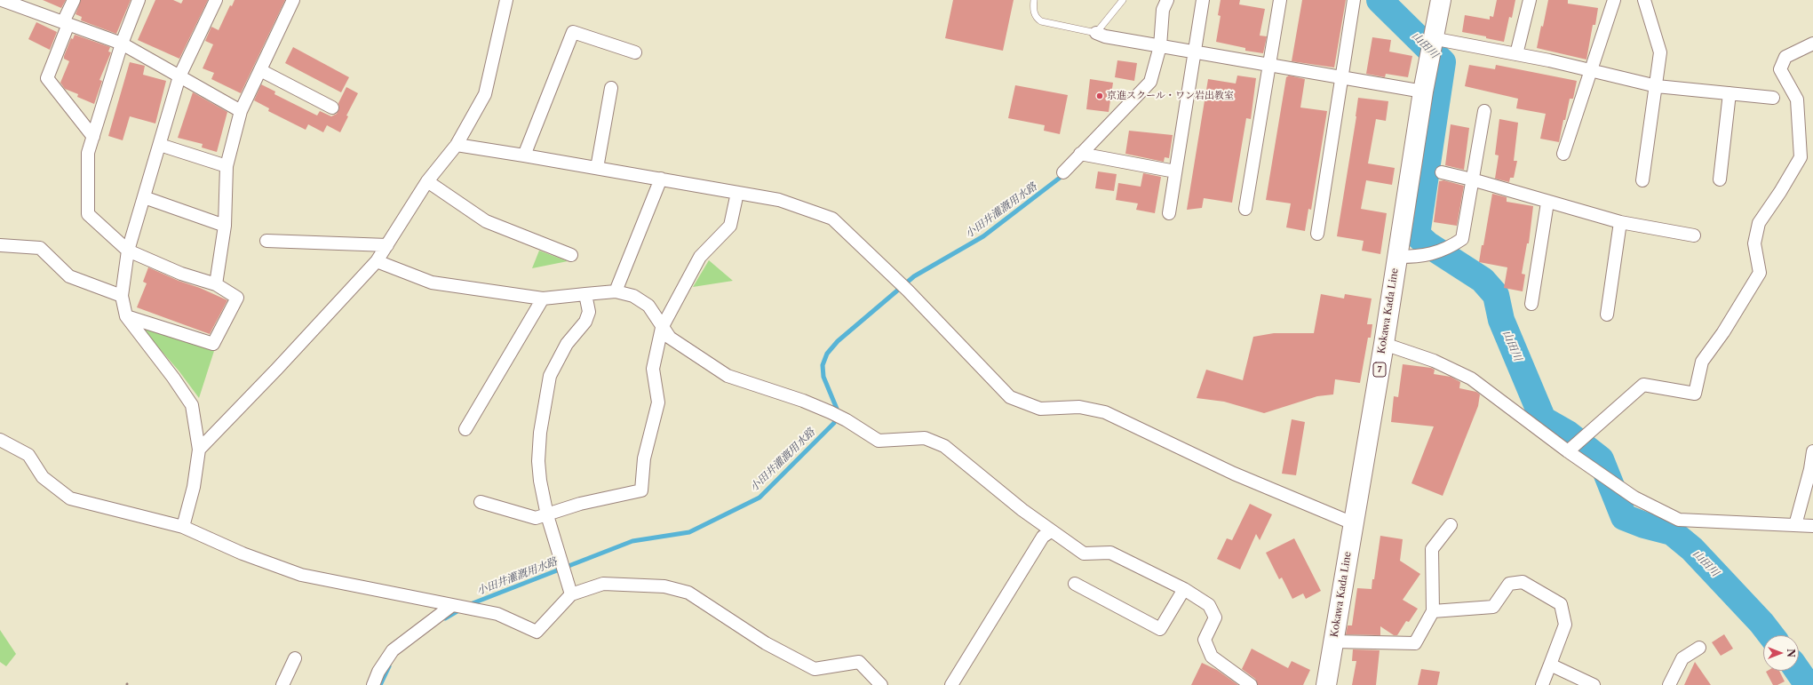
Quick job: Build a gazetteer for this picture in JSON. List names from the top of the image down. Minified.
{"streets":{"main road":["Kokawa Kada Line","7"]},"water":["山田川","小田井灌漑用水路"],"places":["京進スクール・ワン岩出教室"],"north":"right"}
